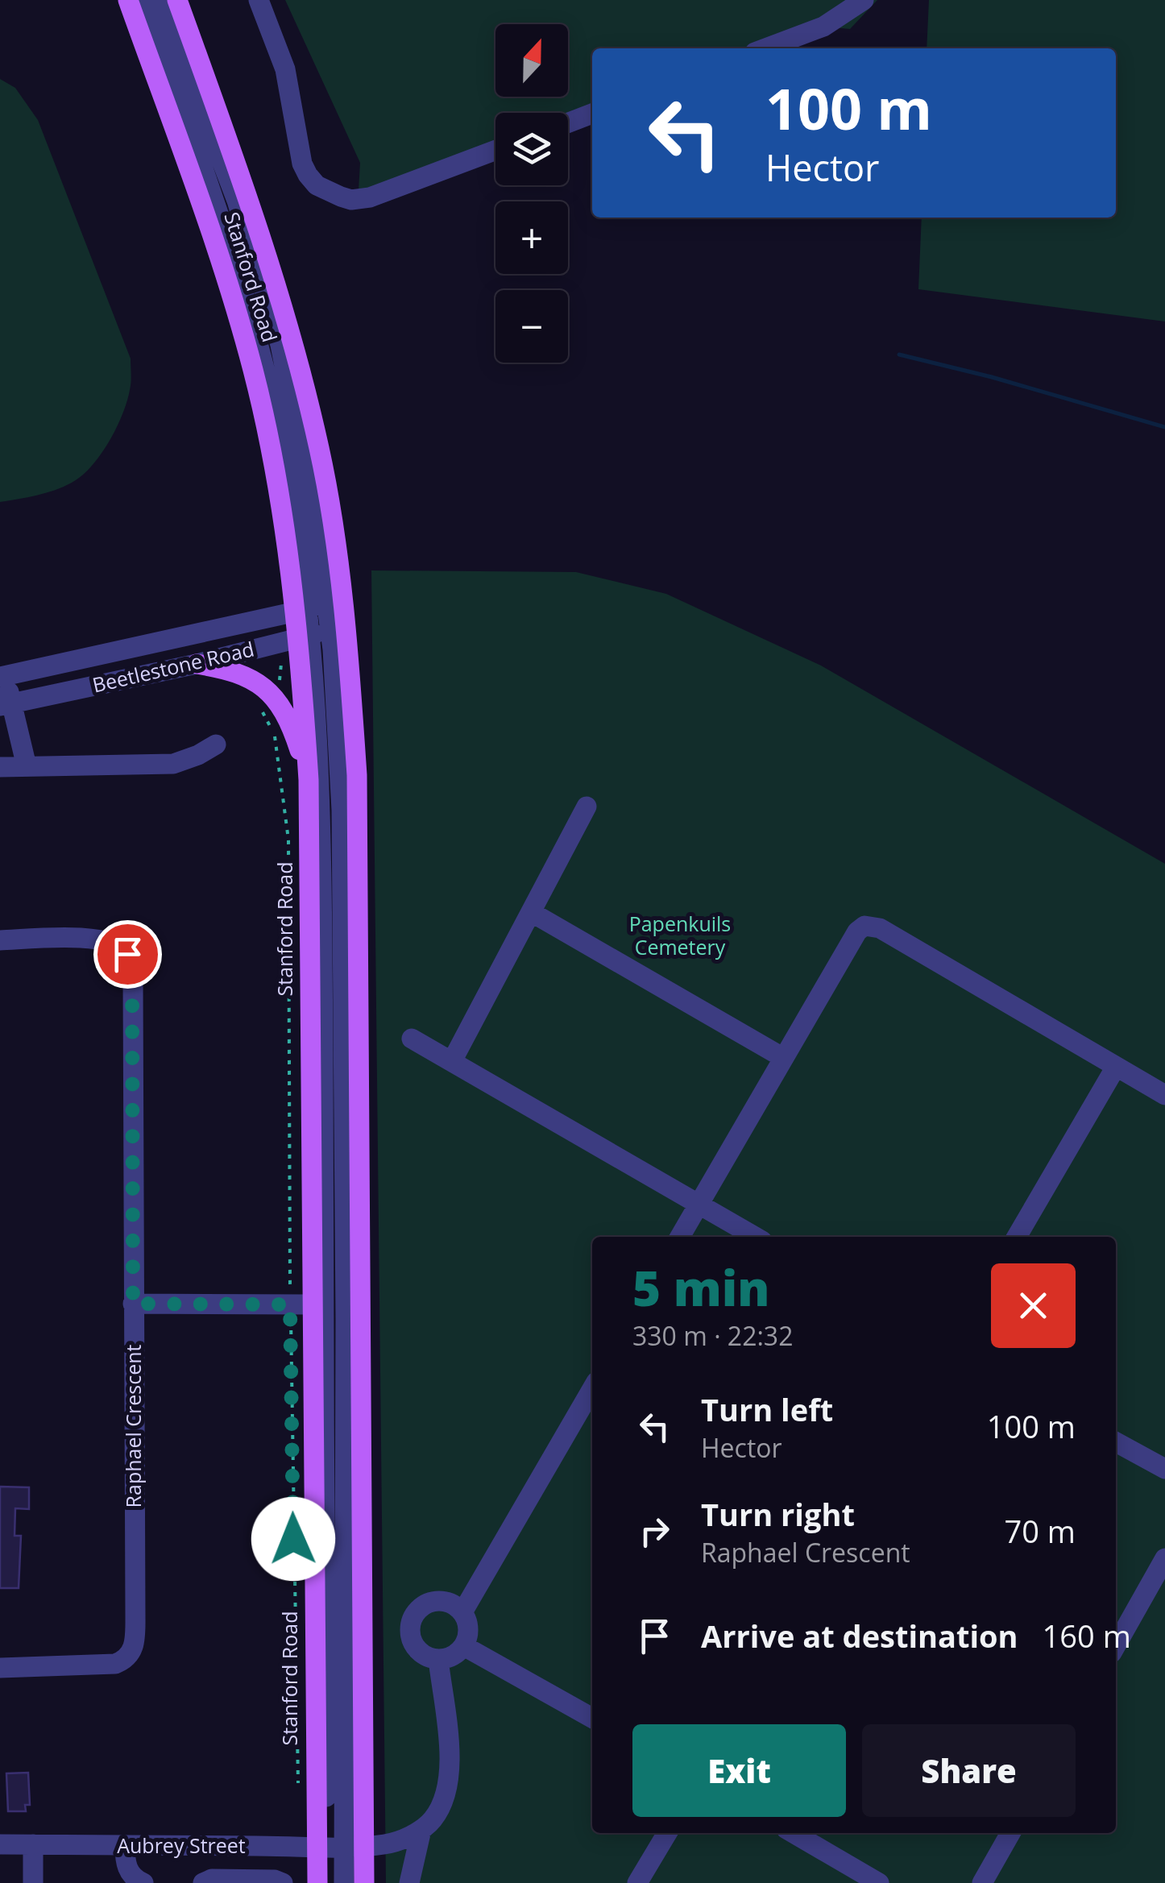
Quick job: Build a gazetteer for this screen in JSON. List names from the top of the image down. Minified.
{"streets":{"main road":["Stanford Road"],"street":["Beetlestone Road","Raphael Crescent","Aubrey Street"]},"crossings":[["Stanford Road","Beetlestone Road"],["Stanford Road","Aubrey Street"]],"parks":["Papenkuils Cemetery"],"north":"top","page":{"map_buttons":["+","−"],"turn":["100 m","Hector"],"heading":["5 min","330 m · 22:32"],"list":[{"name":"Turn left","note":"Hector","value":"100 m"},{"name":"Turn right","note":"Raphael Crescent","value":"70 m"},{"name":"Arrive at destination","value":"160 m"}],"buttons":["Exit","Share"]}}
